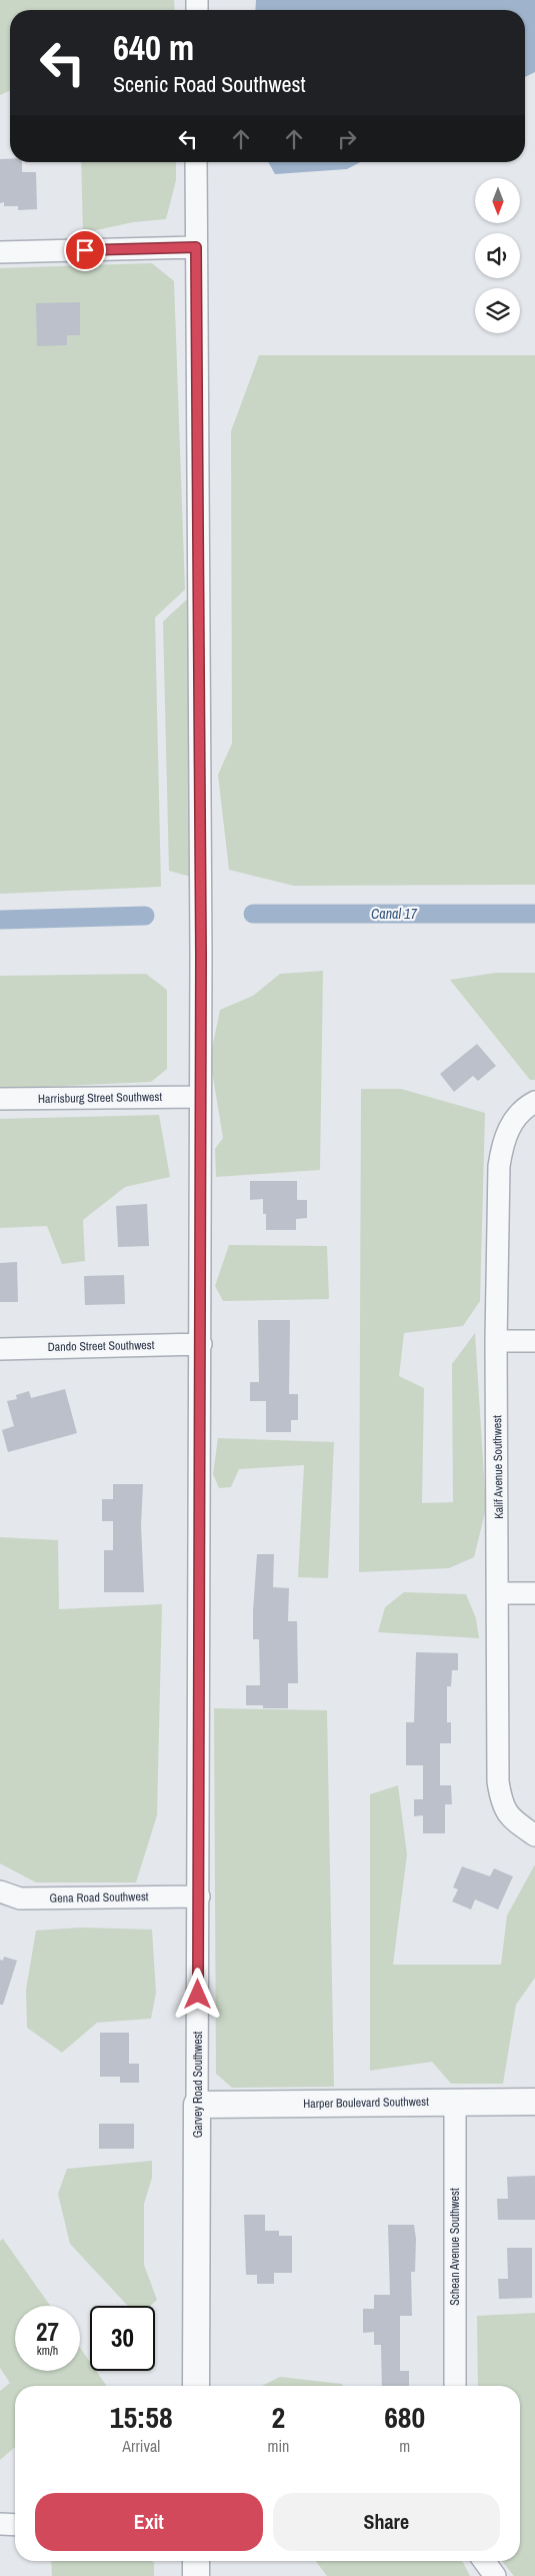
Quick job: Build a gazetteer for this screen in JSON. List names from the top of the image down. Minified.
{"streets":{"street":["Harrisburg Street Southwest","Dando Street Southwest","Kalif Avenue Southwest","Gena Road Southwest","Garvey Road Southwest","Harper Boulevard Southwest","Schean Avenue Southwest"]},"crossings":[["Harrisburg Street Southwest","Garvey Road Southwest"],["Dando Street Southwest","Garvey Road Southwest"],["Gena Road Southwest","Garvey Road Southwest"],["Garvey Road Southwest","Harper Boulevard Southwest"],["Harper Boulevard Southwest","Schean Avenue Southwest"]],"water":["Canal 17"],"north":"bottom","page":{"turn":["640 m","Scenic Road Southwest"],"speed":"27 km/h","limit":"30","eta":["15:58","Arrival","2","min","680","m"],"buttons":["Exit","Share"]}}
